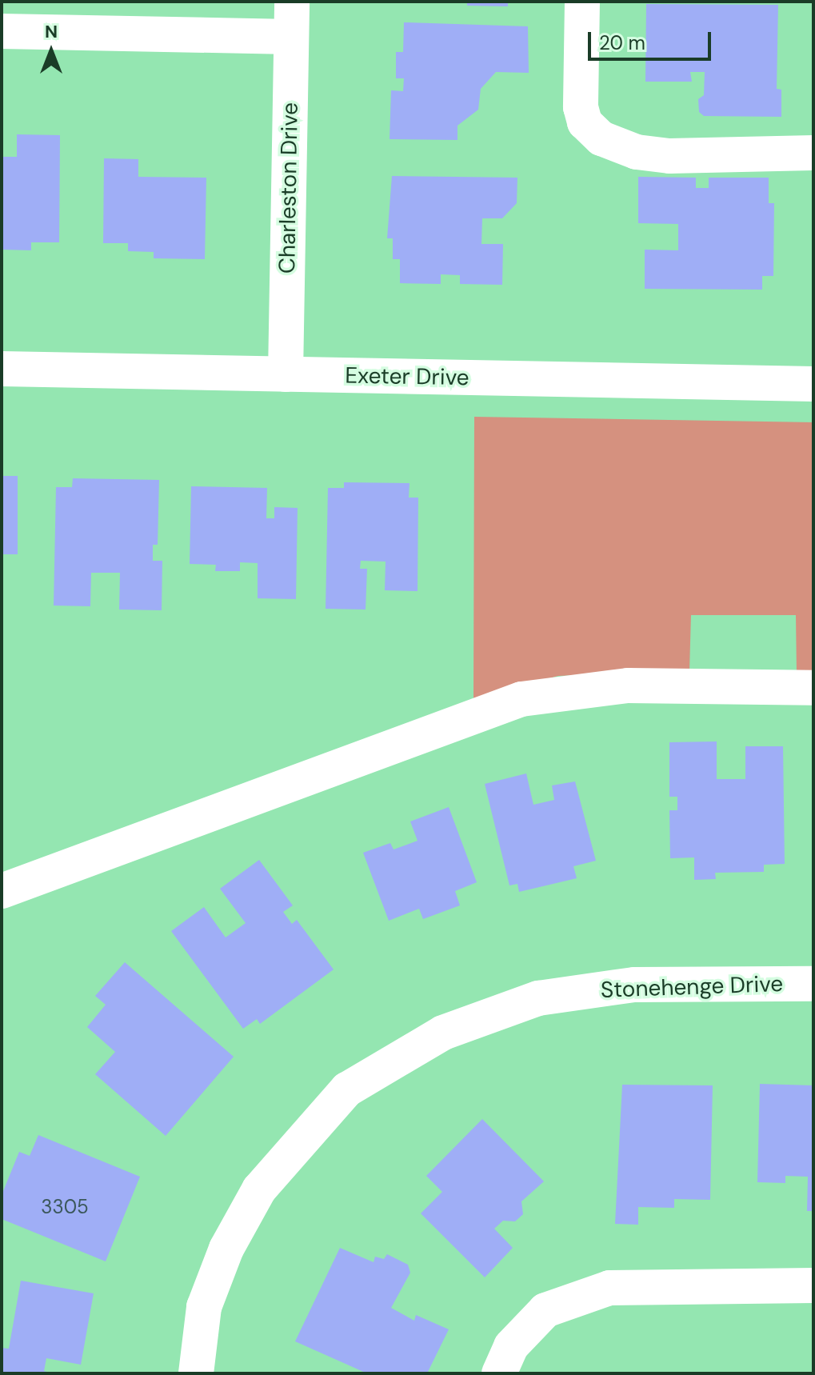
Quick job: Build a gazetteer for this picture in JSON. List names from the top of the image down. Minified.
{"streets":{"street":["Charleston Drive","Exeter Drive","Stonehenge Drive"]},"crossings":[["Charleston Drive","Exeter Drive"]],"house_numbers":["3305"],"scale_bar":"20 m","north":"top"}
